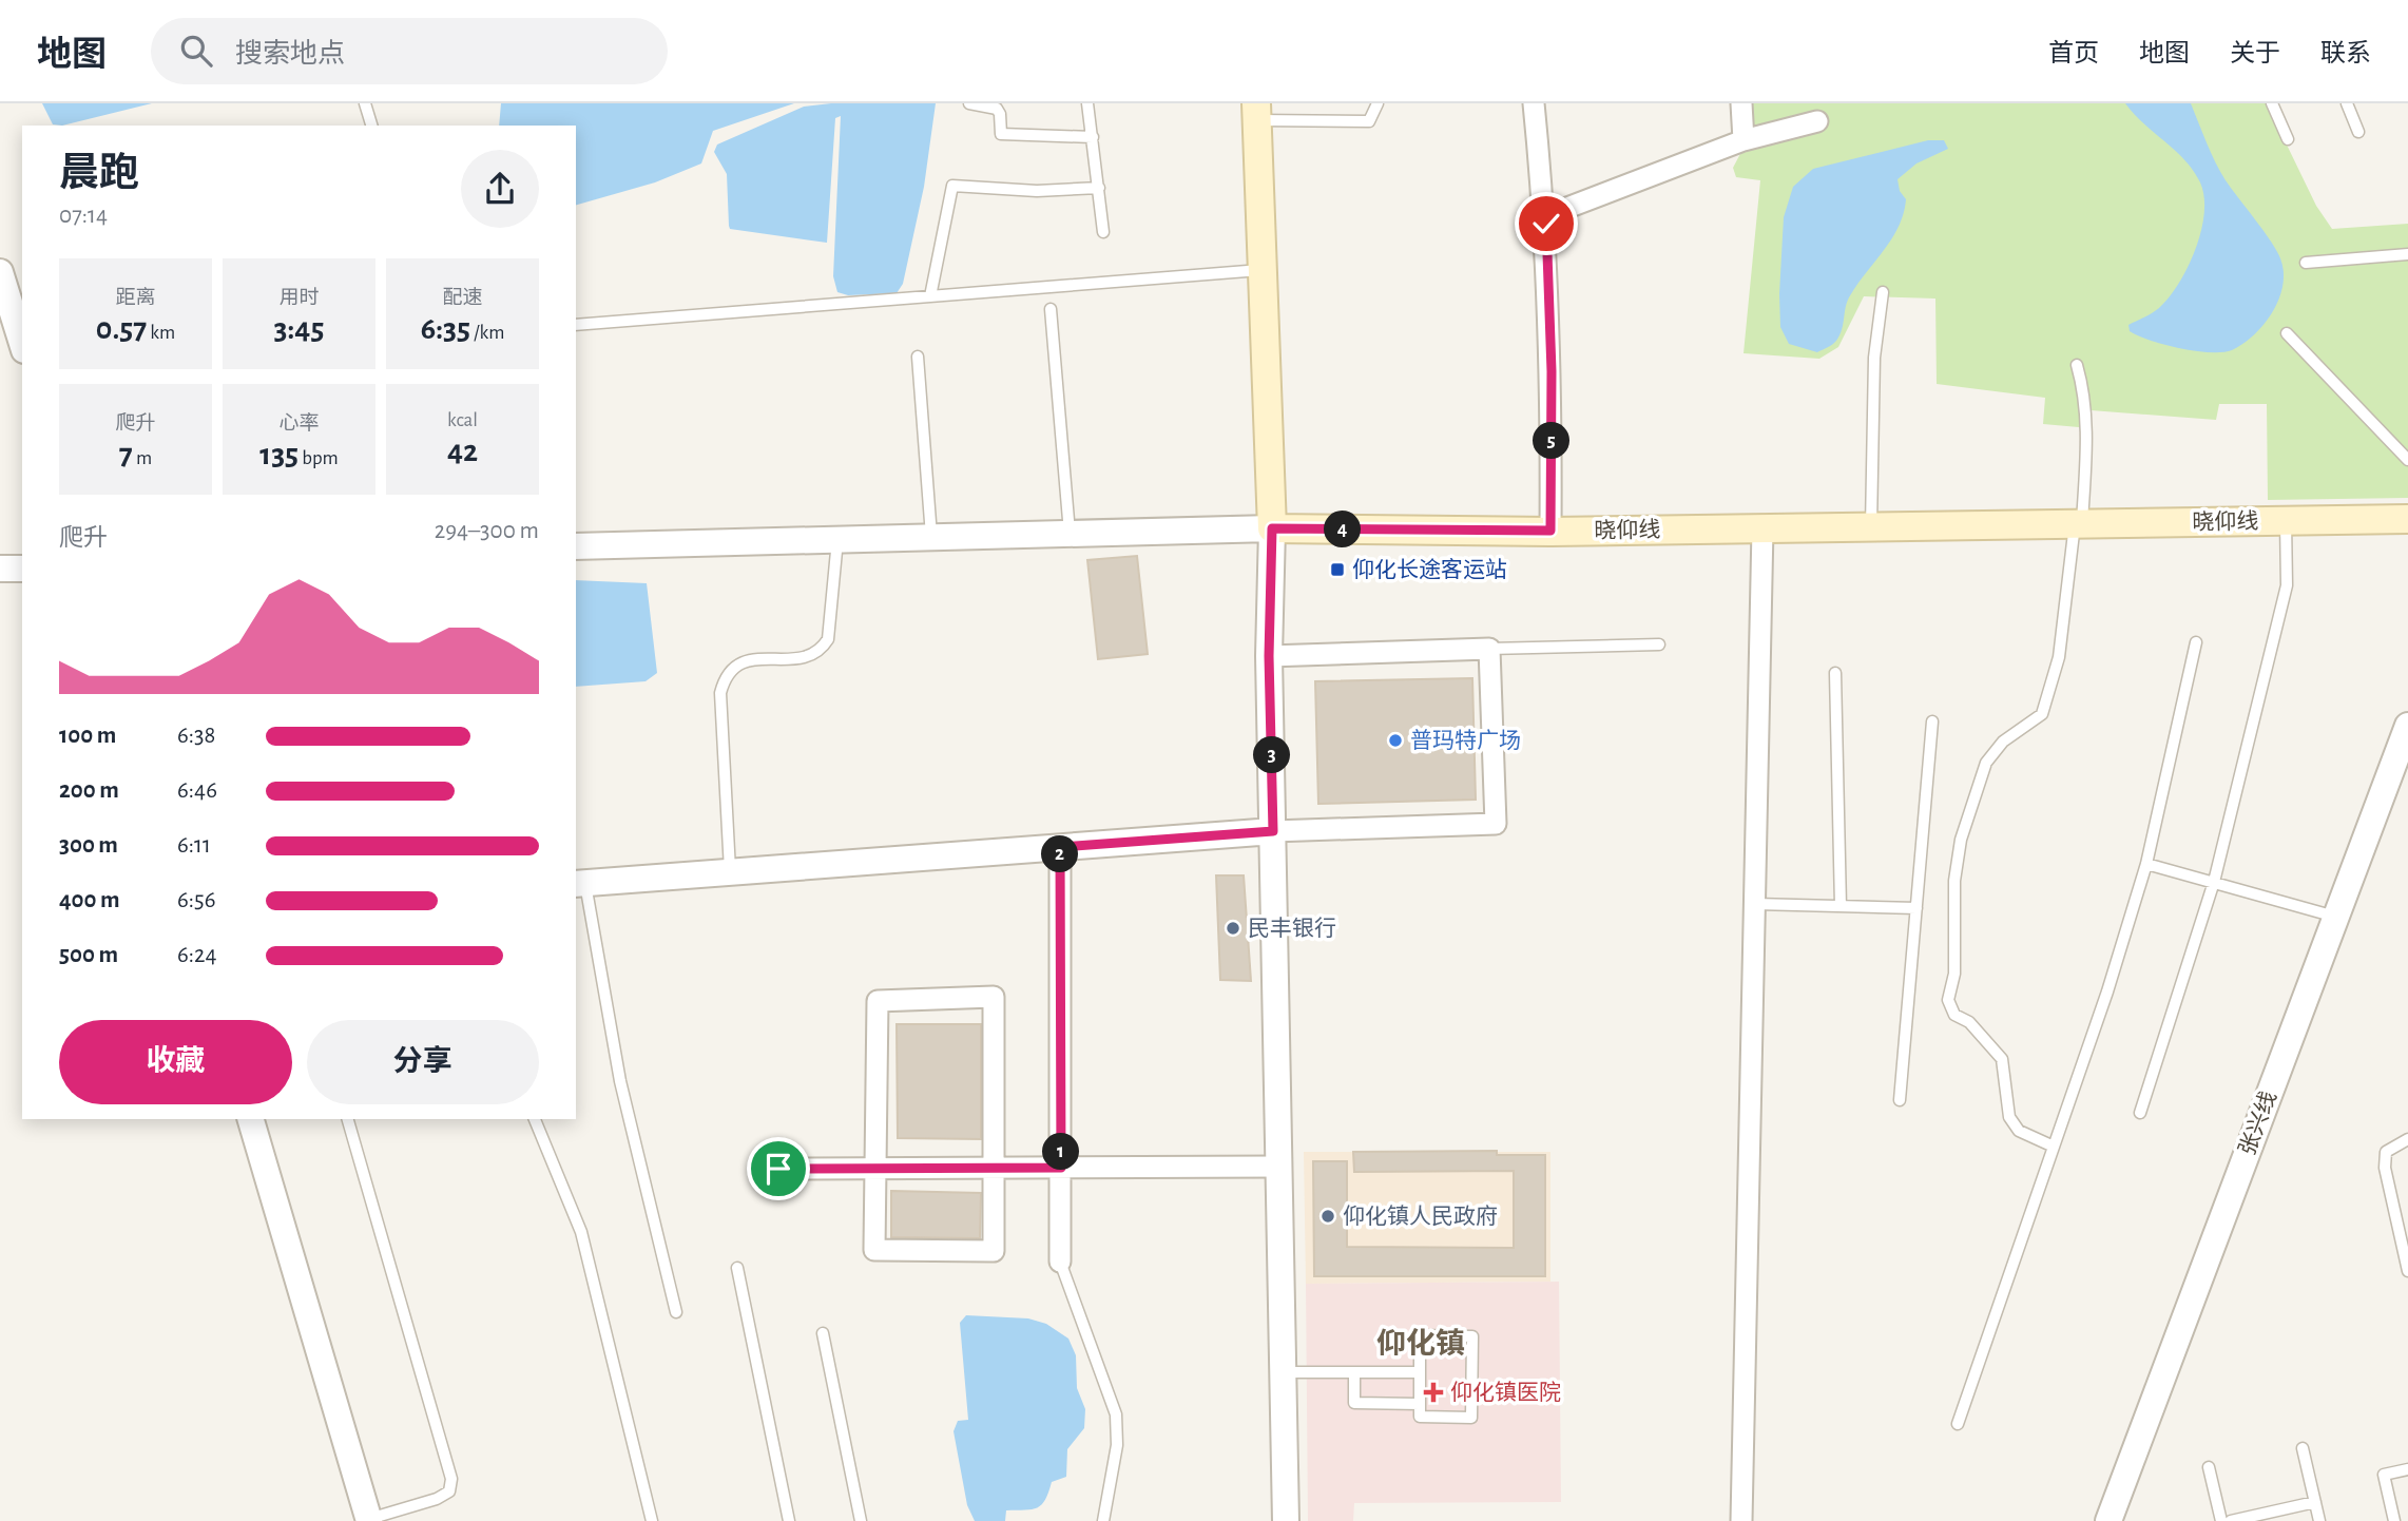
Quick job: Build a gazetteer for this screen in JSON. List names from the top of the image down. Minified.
{"streets":{"main road":["晓仰线"],"street":["张兴线"]},"districts":["仰化镇"],"places":{"transit":["仰化长途客运站"],"other":["普玛特广场","民丰银行","仰化镇人民政府"],"health":["仰化镇医院"]},"page":{"header":"地图","search":"搜索地点","nav":["首页","地图","关于","联系"],"heading":["晨跑","07:14"],"stats":[["距离","0.57 km"],["用时","3:45"],["配速","6:35 /km"],["爬升","7 m"],["心率","135 bpm"],["kcal","42"]],"pins":["5","4","3","2","1"],"chart":["爬升","294–300 m"],"list":[{"name":"100 m","note":"6:38"},{"name":"200 m","note":"6:46"},{"name":"300 m","note":"6:11"},{"name":"400 m","note":"6:56"},{"name":"500 m","note":"6:24"}],"buttons":["收藏","分享"]}}
